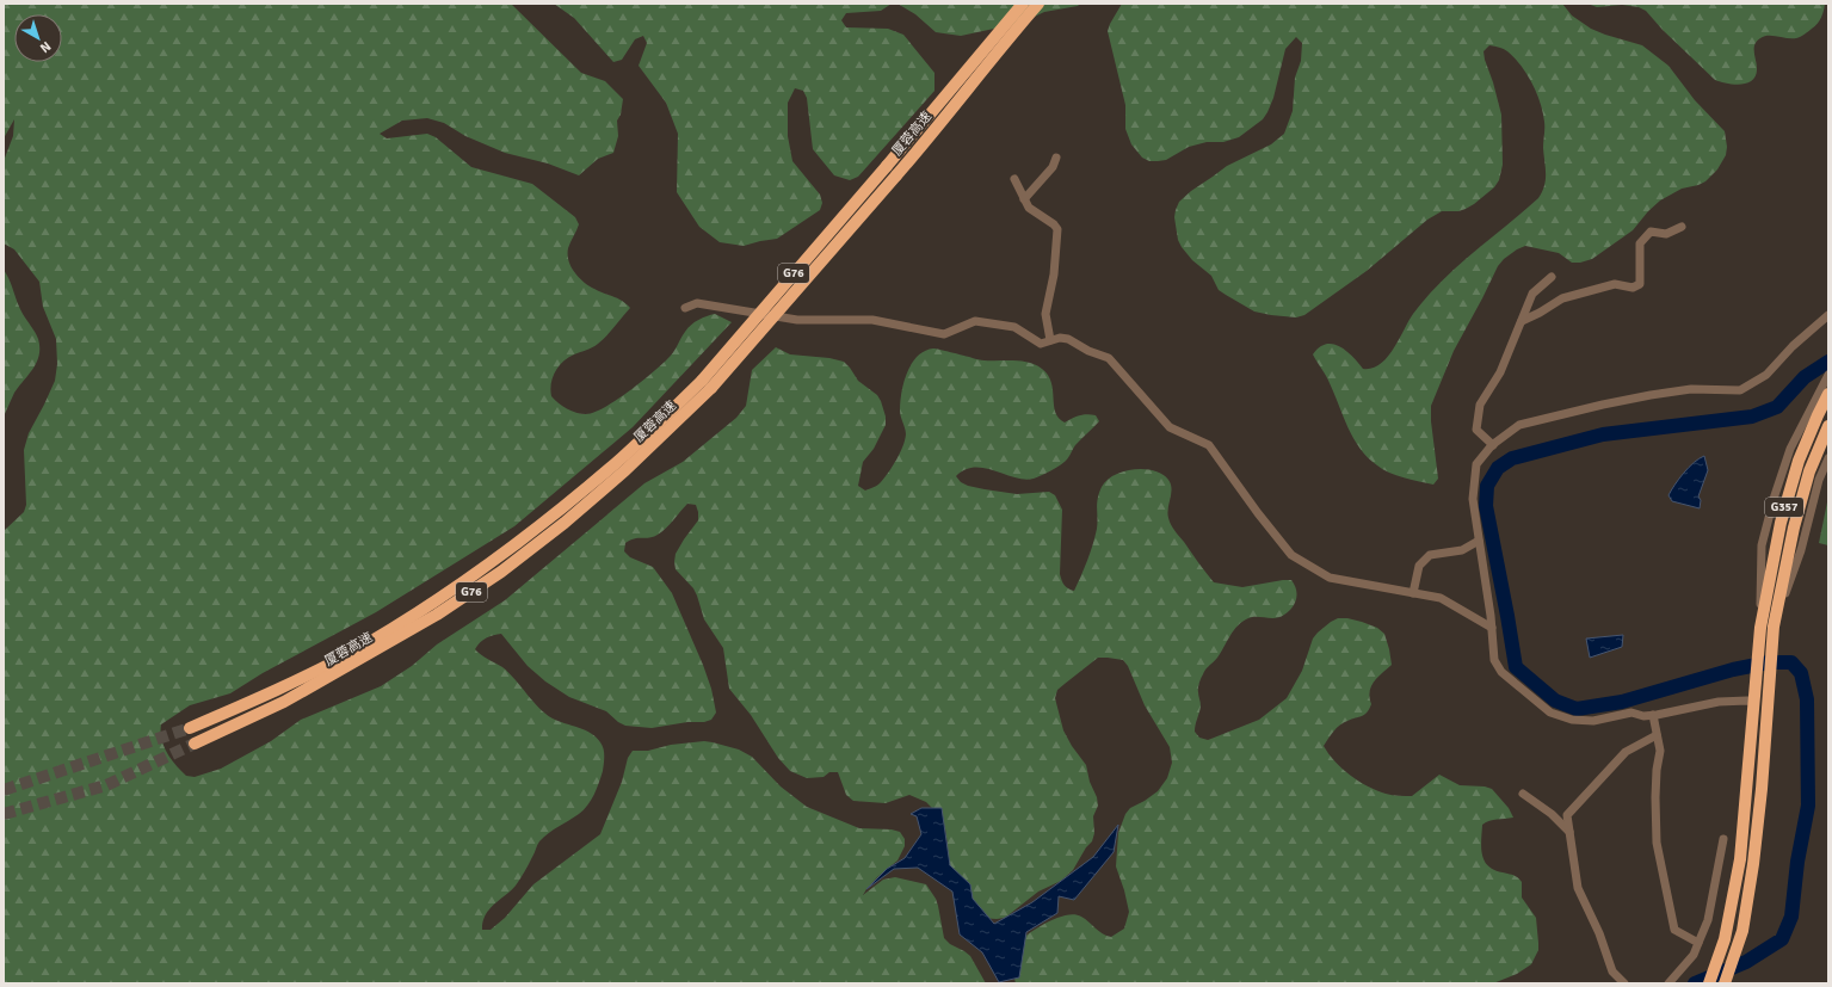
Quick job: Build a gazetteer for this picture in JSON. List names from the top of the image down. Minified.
{"streets":{"highway":["厦蓉高速","G76","G357"]},"north":"bottom right"}
